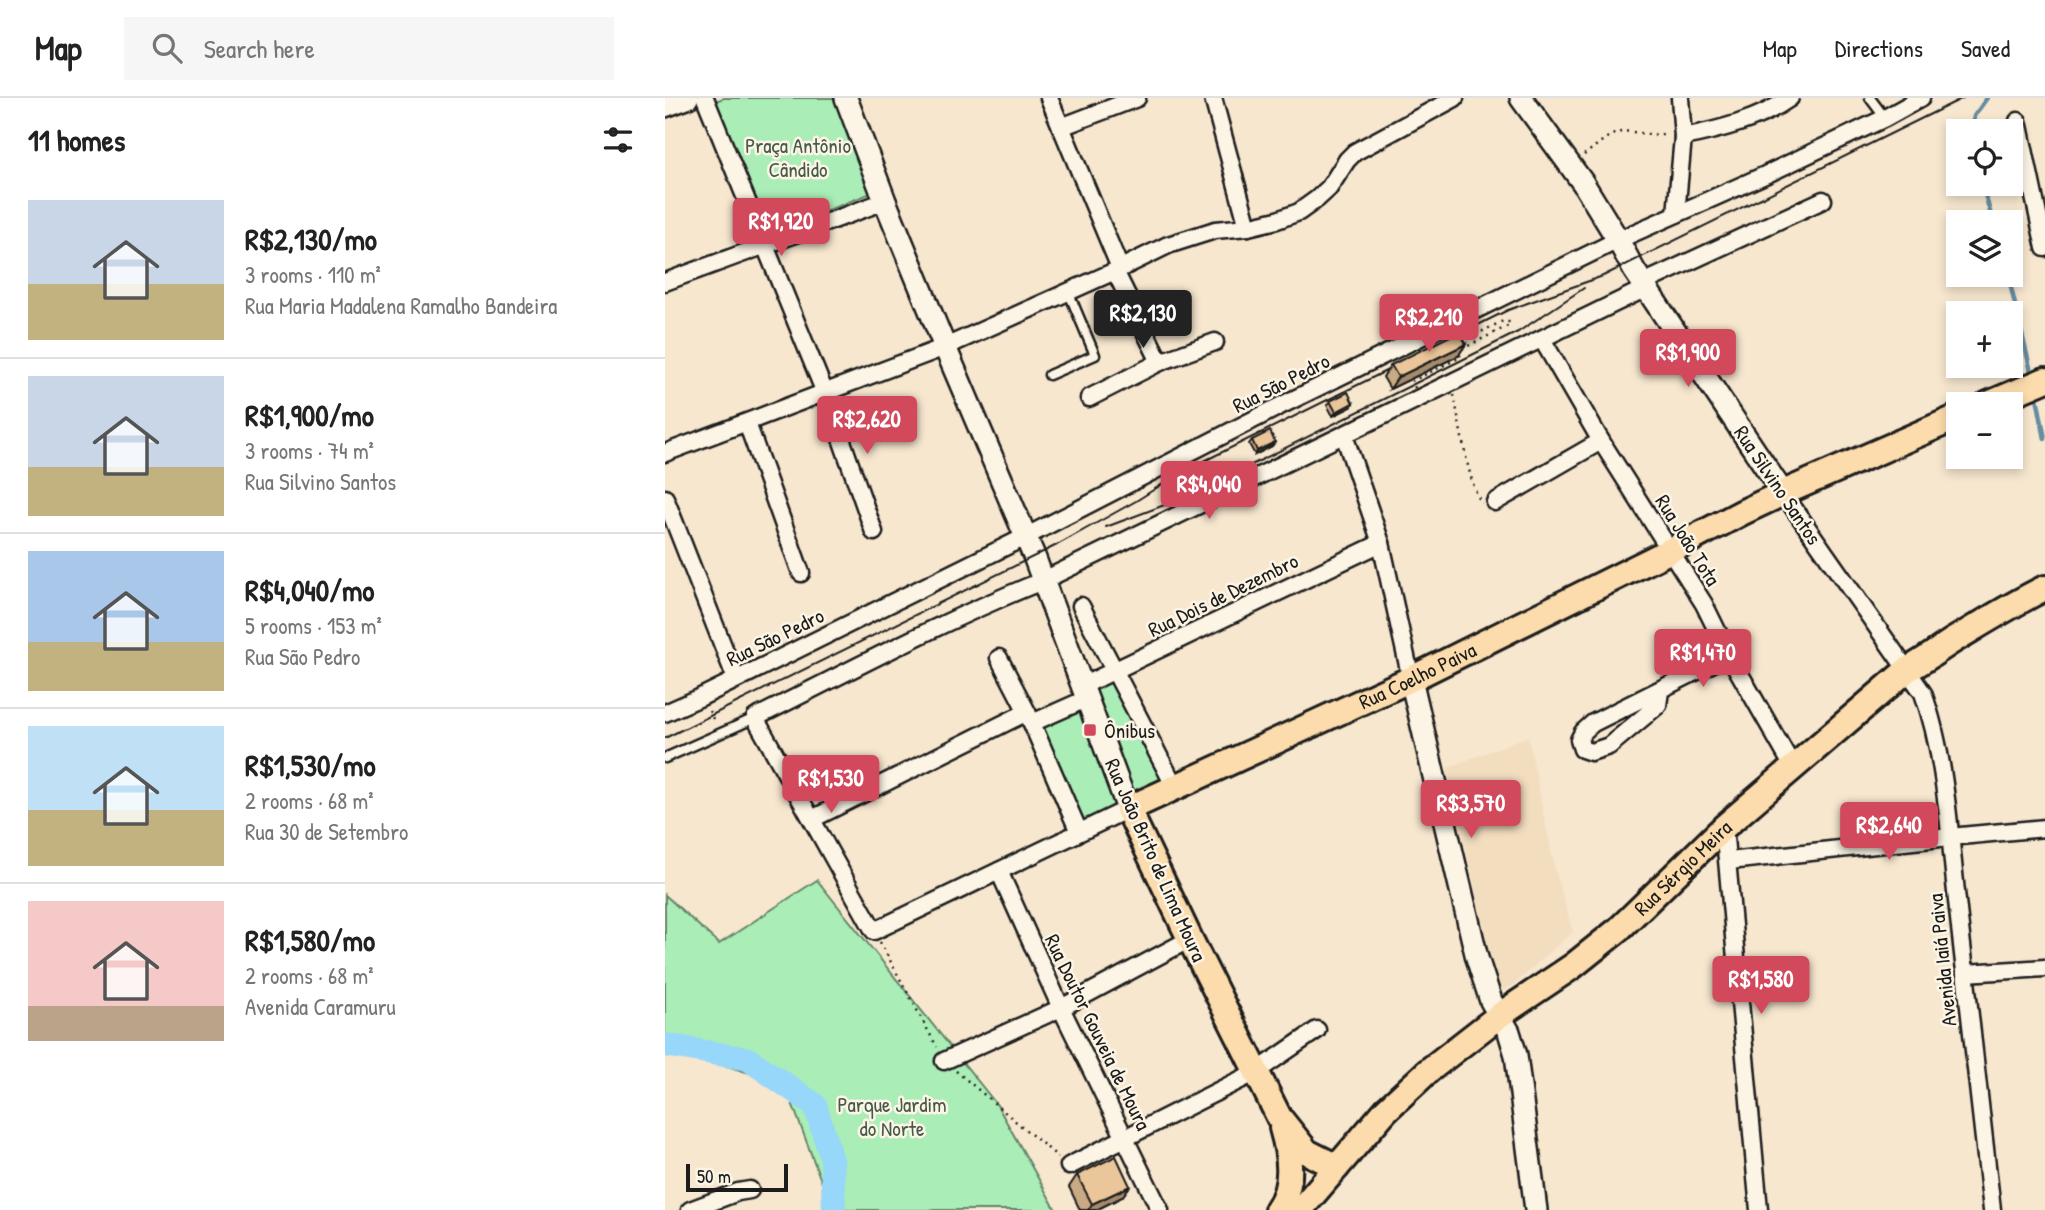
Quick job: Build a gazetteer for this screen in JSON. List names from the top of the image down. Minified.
{"streets":{"main road":["Rua Coelho Paiva","Rua João Brito de Lima Moura","Rua Sérgio Meira"],"street":["Rua São Pedro","Rua Silvino Santos","Rua João Tota","Rua Dois de Dezembro","Avenida Iaiá Paiva","Rua Doutor Gouveia de Moura"]},"crossings":[["Rua São Pedro","Rua Silvino Santos"],["Rua São Pedro","Rua João Brito de Lima Moura"],["Rua Silvino Santos","Rua Coelho Paiva"],["Rua Silvino Santos","Rua Sérgio Meira"],["Rua Silvino Santos","Avenida Iaiá Paiva"],["Rua João Tota","Rua Coelho Paiva"],["Rua João Tota","Rua Sérgio Meira"],["Rua Dois de Dezembro","Rua Coelho Paiva"],["Rua Dois de Dezembro","Rua João Brito de Lima Moura"],["Rua Coelho Paiva","Rua João Brito de Lima Moura"],["Rua Coelho Paiva","Rua Doutor Gouveia de Moura"],["Rua Sérgio Meira","Avenida Iaiá Paiva"]],"parks":["Praça Antônio Cândido","Parque Jardim do Norte"],"places":{"transit":["Ônibus"]},"scale_bar":"50 m","page":{"header":"Map","search":"Search here","nav":["Map","Directions","Saved"],"heading":"11 homes","map_buttons":["+","−"],"list":[{"name":"R$2,130/mo","note":"3 rooms · 110 m² · Rua Maria Madalena Ramalho Bandeira"},{"name":"R$1,900/mo","note":"3 rooms · 74 m² · Rua Silvino Santos"},{"name":"R$4,040/mo","note":"5 rooms · 153 m² · Rua São Pedro"},{"name":"R$1,530/mo","note":"2 rooms · 68 m² · Rua 30 de Setembro"},{"name":"R$1,580/mo","note":"2 rooms · 68 m² · Avenida Caramuru"}],"price":["R$1,920","R$2,130","R$2,210","R$1,900","R$2,620","R$4,040","R$1,470","R$1,530","R$3,570","R$2,640","R$1,580"],"scale":"50 m"}}
